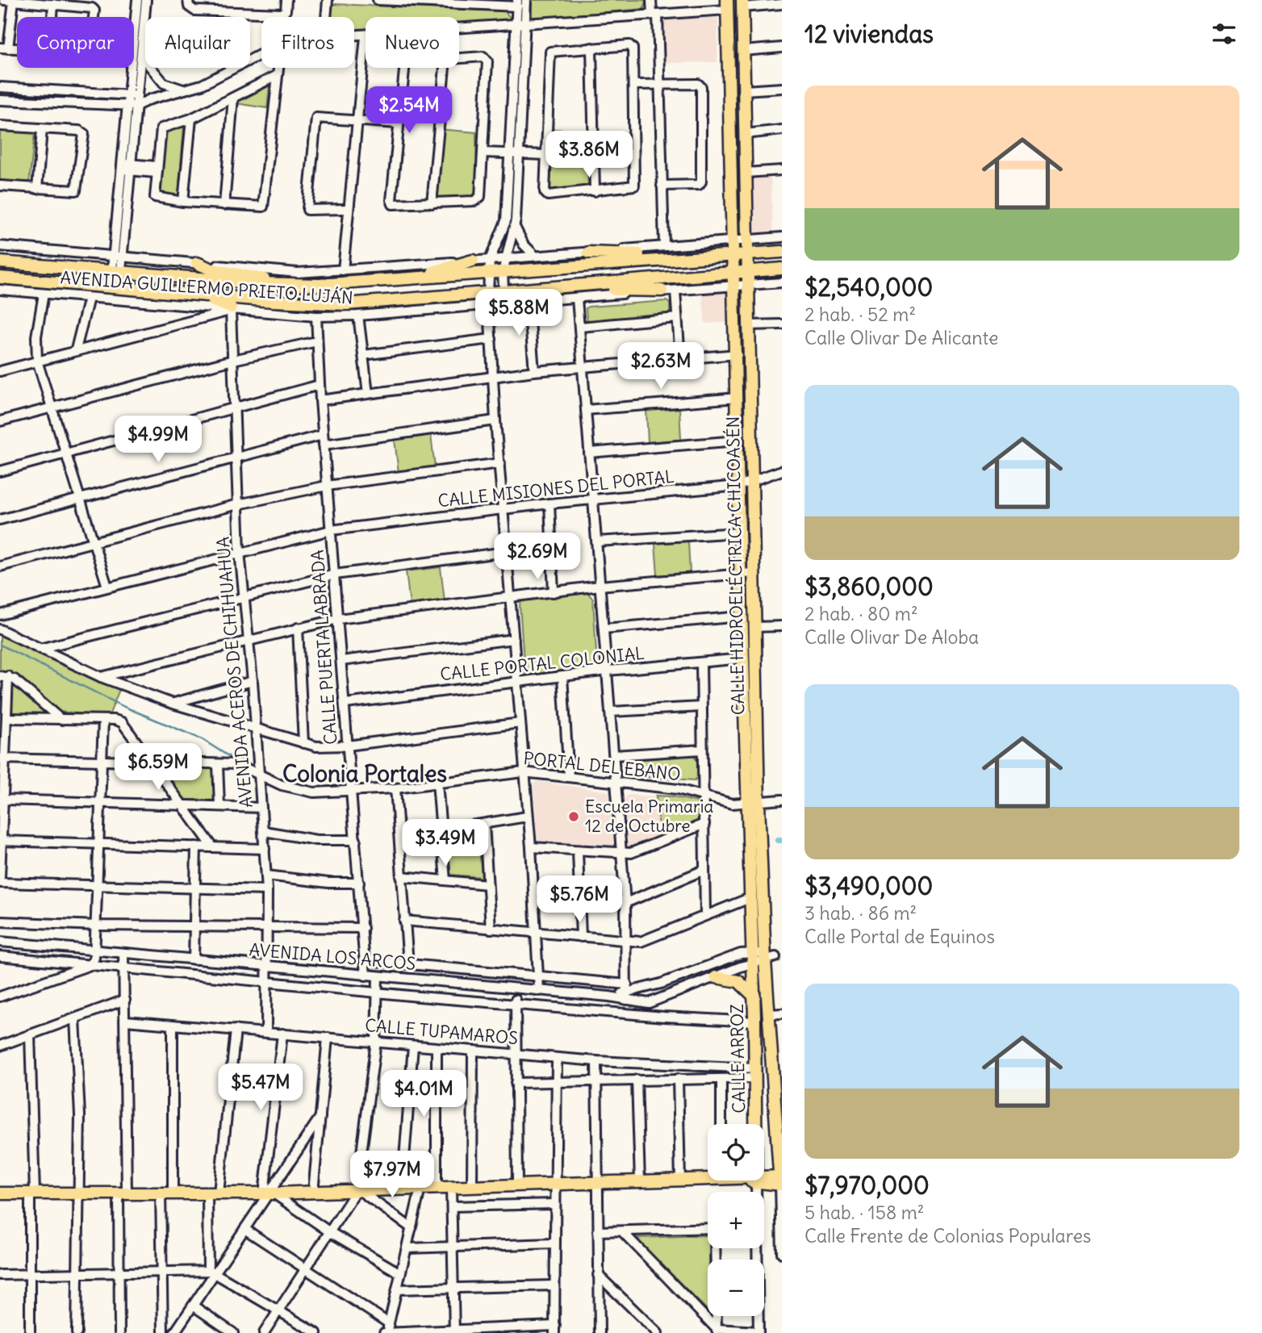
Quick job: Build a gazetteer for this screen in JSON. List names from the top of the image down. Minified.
{"streets":{"main road":["AVENIDA GUILLERMO PRIETO LUJÁN","CALLE HIDROELÉCTRICA CHICOASÉN","CALLE ARROZ"],"street":["CALLE MISIONES DEL PORTAL","CALLE PUERTA LABRADA","CALLE PORTAL COLONIAL","AVENIDA ACEROS DE CHIHUAHUA","PORTAL DEL EBANO","AVENIDA LOS ARCOS","CALLE TUPAMAROS"]},"crossings":[["AVENIDA GUILLERMO PRIETO LUJÁN","CALLE HIDROELÉCTRICA CHICOASÉN"],["AVENIDA GUILLERMO PRIETO LUJÁN","CALLE PUERTA LABRADA"],["AVENIDA GUILLERMO PRIETO LUJÁN","AVENIDA ACEROS DE CHIHUAHUA"],["CALLE MISIONES DEL PORTAL","CALLE HIDROELÉCTRICA CHICOASÉN"],["CALLE MISIONES DEL PORTAL","CALLE PUERTA LABRADA"],["CALLE MISIONES DEL PORTAL","AVENIDA ACEROS DE CHIHUAHUA"],["CALLE HIDROELÉCTRICA CHICOASÉN","CALLE PORTAL COLONIAL"],["CALLE HIDROELÉCTRICA CHICOASÉN","PORTAL DEL EBANO"],["CALLE HIDROELÉCTRICA CHICOASÉN","AVENIDA LOS ARCOS"],["CALLE HIDROELÉCTRICA CHICOASÉN","CALLE ARROZ"],["CALLE PUERTA LABRADA","CALLE PORTAL COLONIAL"],["CALLE PUERTA LABRADA","PORTAL DEL EBANO"],["CALLE PUERTA LABRADA","AVENIDA LOS ARCOS"],["AVENIDA ACEROS DE CHIHUAHUA","PORTAL DEL EBANO"],["AVENIDA ACEROS DE CHIHUAHUA","AVENIDA LOS ARCOS"],["AVENIDA ACEROS DE CHIHUAHUA","CALLE TUPAMAROS"],["AVENIDA LOS ARCOS","CALLE ARROZ"],["CALLE TUPAMAROS","CALLE ARROZ"]],"districts":["Colonia Portales"],"places":["Escuela Primaria 12 de Octubre"],"page":{"heading":"12 viviendas","chip":["Comprar","Alquilar","Filtros","Nuevo"],"list":[{"name":"$2,540,000","note":"2 hab. · 52 m² · Calle Olivar De Alicante"},{"name":"$3,860,000","note":"2 hab. · 80 m² · Calle Olivar De Aloba"},{"name":"$3,490,000","note":"3 hab. · 86 m² · Calle Portal de Equinos"},{"name":"$7,970,000","note":"5 hab. · 158 m² · Calle Frente de Colonias Populares"}],"price":["$2.54M","$3.86M","$5.88M","$2.63M","$4.99M","$2.69M","$6.59M","$3.49M","$5.76M","$5.47M","$4.01M","$7.97M"],"map_buttons":["+","−"]}}
